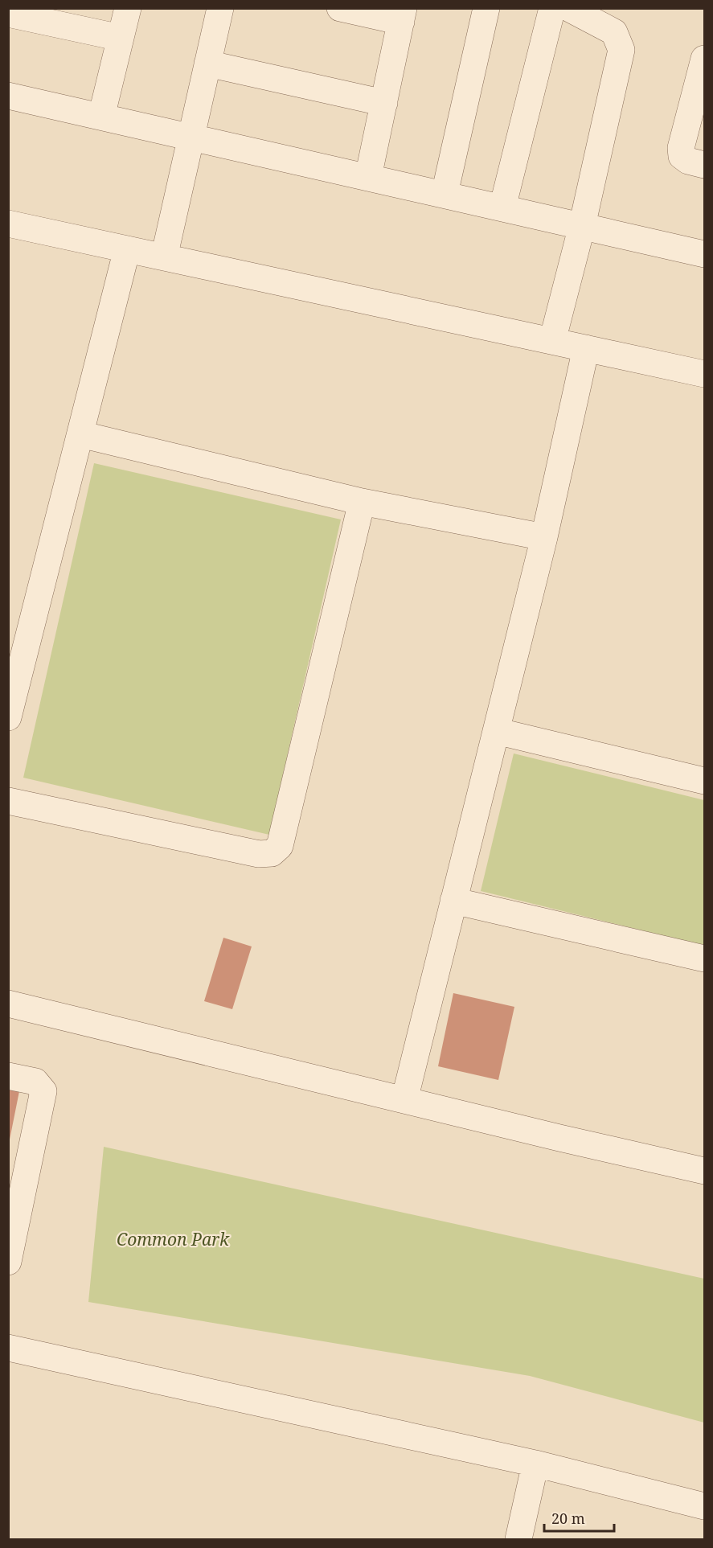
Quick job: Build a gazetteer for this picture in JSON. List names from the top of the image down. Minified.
{"parks":["Common Park"],"scale_bar":"20 m"}
